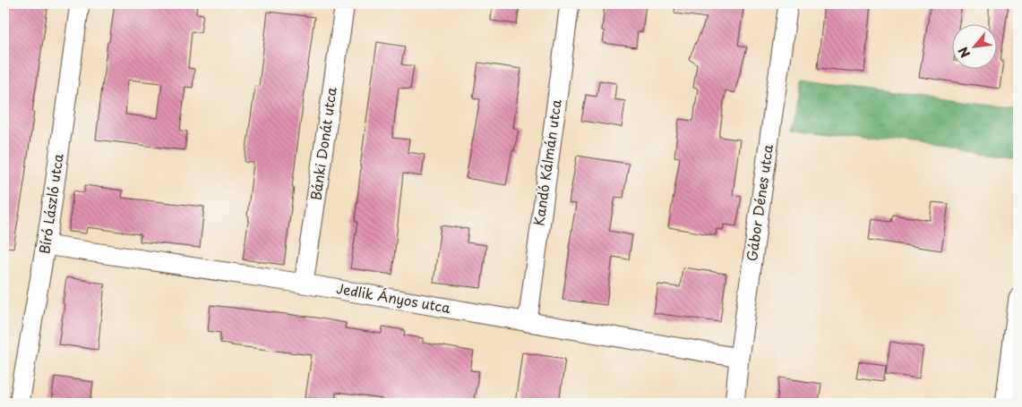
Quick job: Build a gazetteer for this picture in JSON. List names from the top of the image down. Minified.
{"streets":{"street":["Bánki Donát utca","Kandó Kálmán utca","Gábor Dénes utca","Bíró László utca","Jedlik Ányos utca"]},"crossings":[["Bánki Donát utca","Jedlik Ányos utca"],["Kandó Kálmán utca","Jedlik Ányos utca"],["Gábor Dénes utca","Jedlik Ányos utca"],["Bíró László utca","Jedlik Ányos utca"]],"north":"bottom left"}
